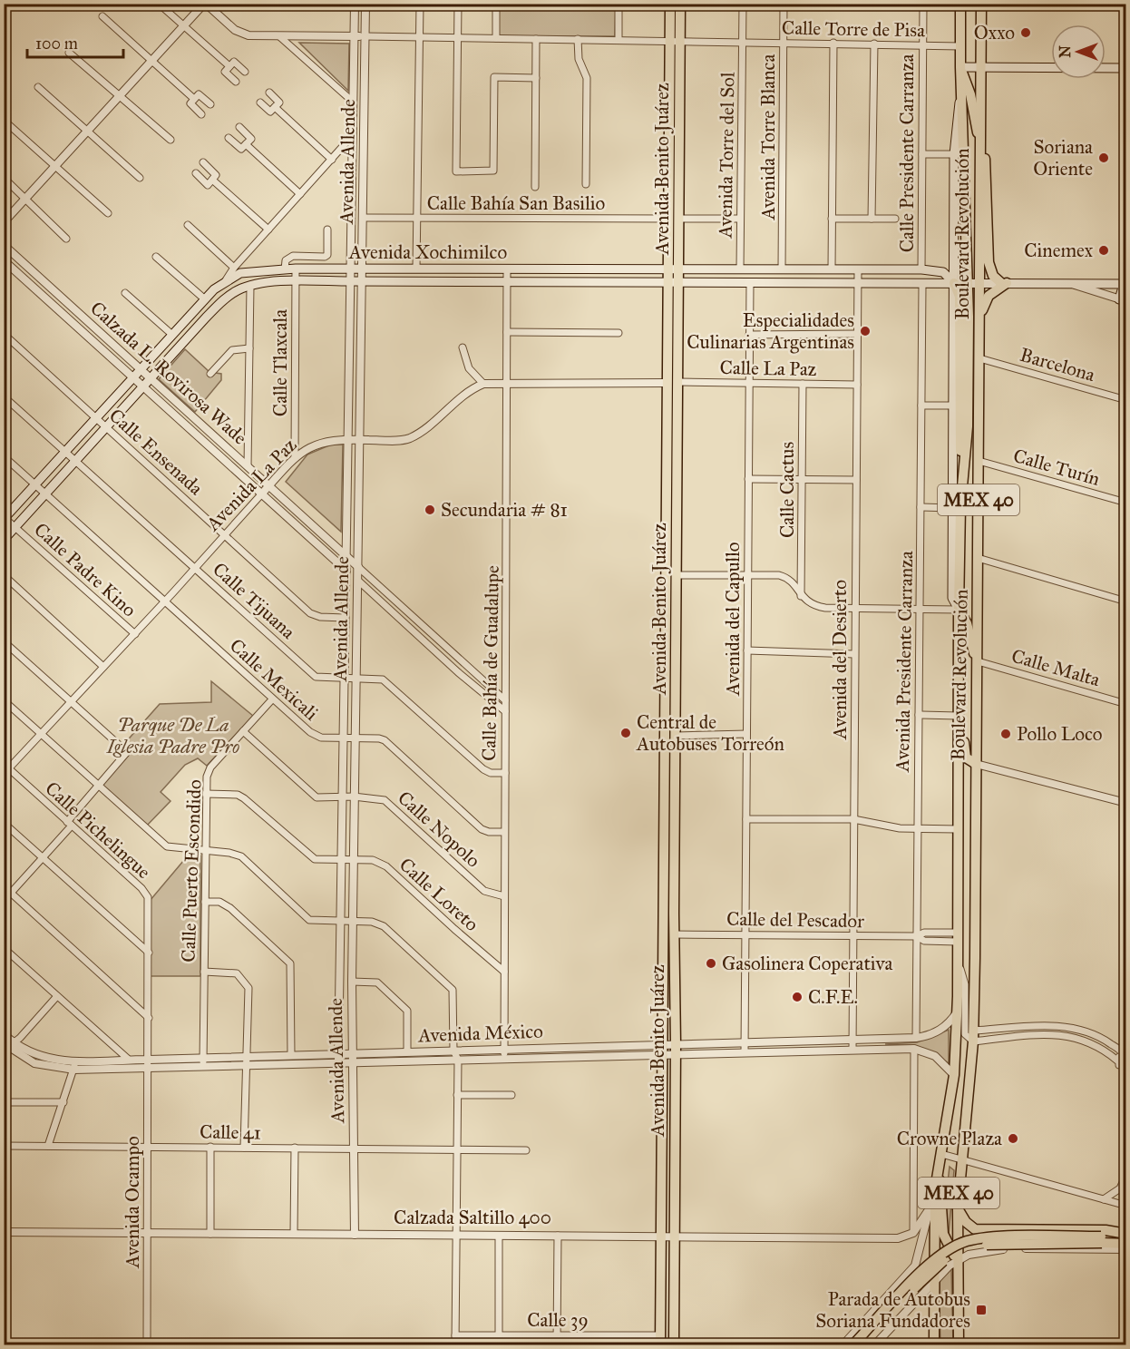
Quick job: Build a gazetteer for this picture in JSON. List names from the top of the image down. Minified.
{"streets":{"main road":["Avenida Benito Juárez","Boulevard Revolución","Avenida Xochimilco","MEX 40"],"street":["Calle Torre de Pisa","Avenida Torre Blanca","Calle Presidente Carranza","Avenida Torre del Sol","Avenida Allende","Calle Bahía San Basilio","Calle Tlaxcala","Barcelona","Calle La Paz","Calzada L. Rovirosa Wade","Calle Ensenada","Calle Turín","Avenida La Paz","Calle Cactus","Calle Padre Kino","Calle Tijuana","Avenida del Capullo","Avenida del Desierto","Avenida Presidente Carranza","Calle Bahía de Guadalupe","Calle Malta","Calle Mexicali","Calle Nopolo","Calle Pichelingue","Calle Puerto Escondido","Calle Loreto","Calle del Pescador","Avenida México","Calle 41","Avenida Ocampo","Calzada Saltillo 400","Calle 39"]},"crossings":[["Calle Torre de Pisa","Avenida Torre Blanca"],["Calle Torre de Pisa","Calle Presidente Carranza"],["Calle Torre de Pisa","Avenida Torre del Sol"],["Calle Torre de Pisa","Avenida Allende"],["Calle Torre de Pisa","Avenida Benito Juárez"],["Calle Torre de Pisa","MEX 40"],["Avenida Torre Blanca","Avenida Xochimilco"],["Calle Presidente Carranza","Avenida Xochimilco"],["Avenida Torre del Sol","Calle Bahía San Basilio"],["Avenida Torre del Sol","Avenida Xochimilco"],["Avenida Allende","Calle Bahía San Basilio"],["Avenida Allende","Avenida Xochimilco"],["Avenida Allende","Calzada L. Rovirosa Wade"],["Avenida Allende","Calle Ensenada"],["Avenida Allende","Avenida La Paz"],["Avenida Allende","Calle Tijuana"],["Avenida Allende","Calle Mexicali"],["Avenida Allende","Calle Nopolo"],["Avenida Allende","Calle Loreto"],["Avenida Allende","Avenida México"],["Avenida Allende","Calle 41"],["Avenida Allende","Calzada Saltillo 400"],["Avenida Benito Juárez","Calle Bahía San Basilio"],["Avenida Benito Juárez","Avenida Xochimilco"],["Avenida Benito Juárez","Calle La Paz"],["Avenida Benito Juárez","Avenida La Paz"],["Avenida Benito Juárez","Calle del Pescador"],["Avenida Benito Juárez","Avenida México"],["Avenida Benito Juárez","Calzada Saltillo 400"],["Avenida Benito Juárez","Calle 39"],["Boulevard Revolución","Avenida Xochimilco"],["Boulevard Revolución","Barcelona"],["Boulevard Revolución","Calle Turín"],["Boulevard Revolución","Calle Malta"],["Avenida Xochimilco","Calle Tlaxcala"],["Avenida Xochimilco","Calzada L. Rovirosa Wade"],["Avenida Xochimilco","Calle Ensenada"],["Avenida Xochimilco","MEX 40"],["Avenida Xochimilco","Calle Padre Kino"],["Avenida Xochimilco","Calle Tijuana"],["Avenida Xochimilco","Avenida del Capullo"],["Avenida Xochimilco","Avenida del Desierto"],["Avenida Xochimilco","Avenida Presidente Carranza"],["Avenida Xochimilco","Calle Bahía de Guadalupe"],["Avenida Xochimilco","Calle Mexicali"],["Calle Tlaxcala","Avenida La Paz"],["Calle La Paz","Calle Cactus"],["Calle La Paz","Avenida del Capullo"],["Calle La Paz","Avenida del Desierto"],["Calzada L. Rovirosa Wade","Avenida La Paz"],["Calzada L. Rovirosa Wade","Calle Bahía de Guadalupe"],["Calle Ensenada","Avenida La Paz"],["Avenida La Paz","Calle Padre Kino"],["Avenida La Paz","Calle Tijuana"],["Avenida La Paz","Calle Bahía de Guadalupe"],["Avenida La Paz","Calle Mexicali"],["Avenida La Paz","Calle Pichelingue"],["MEX 40","Calle del Pescador"],["MEX 40","Avenida México"],["Calle Tijuana","Calle Bahía de Guadalupe"],["Avenida del Capullo","Calle del Pescador"],["Avenida del Capullo","Avenida México"],["Avenida del Desierto","Calle del Pescador"],["Avenida del Desierto","Avenida México"],["Avenida Presidente Carranza","Calle del Pescador"],["Avenida Presidente Carranza","Avenida México"],["Calle Bahía de Guadalupe","Calle Mexicali"],["Calle Bahía de Guadalupe","Calle Nopolo"],["Calle Bahía de Guadalupe","Calle Loreto"],["Calle Bahía de Guadalupe","Avenida México"],["Calle Mexicali","Calle Puerto Escondido"],["Calle Nopolo","Calle Puerto Escondido"],["Calle Pichelingue","Avenida México"],["Calle Pichelingue","Avenida Ocampo"],["Calle Puerto Escondido","Calle Loreto"],["Calle Puerto Escondido","Avenida México"],["Avenida México","Avenida Ocampo"],["Calle 41","Avenida Ocampo"],["Avenida Ocampo","Calzada Saltillo 400"]],"parks":["Parque De La Iglesia Padre Pro"],"places":{"other":["Oxxo","Soriana Oriente","Cinemex","Especialidades Culinarias Argentinas","Secundaria # 81","Central de Autobuses Torreón","Pollo Loco","Gasolinera Coperativa","C.F.E.","Crowne Plaza"],"transit":["Parada de Autobus Soriana Fundadores"]},"scale_bar":"100 m","north":"left"}
